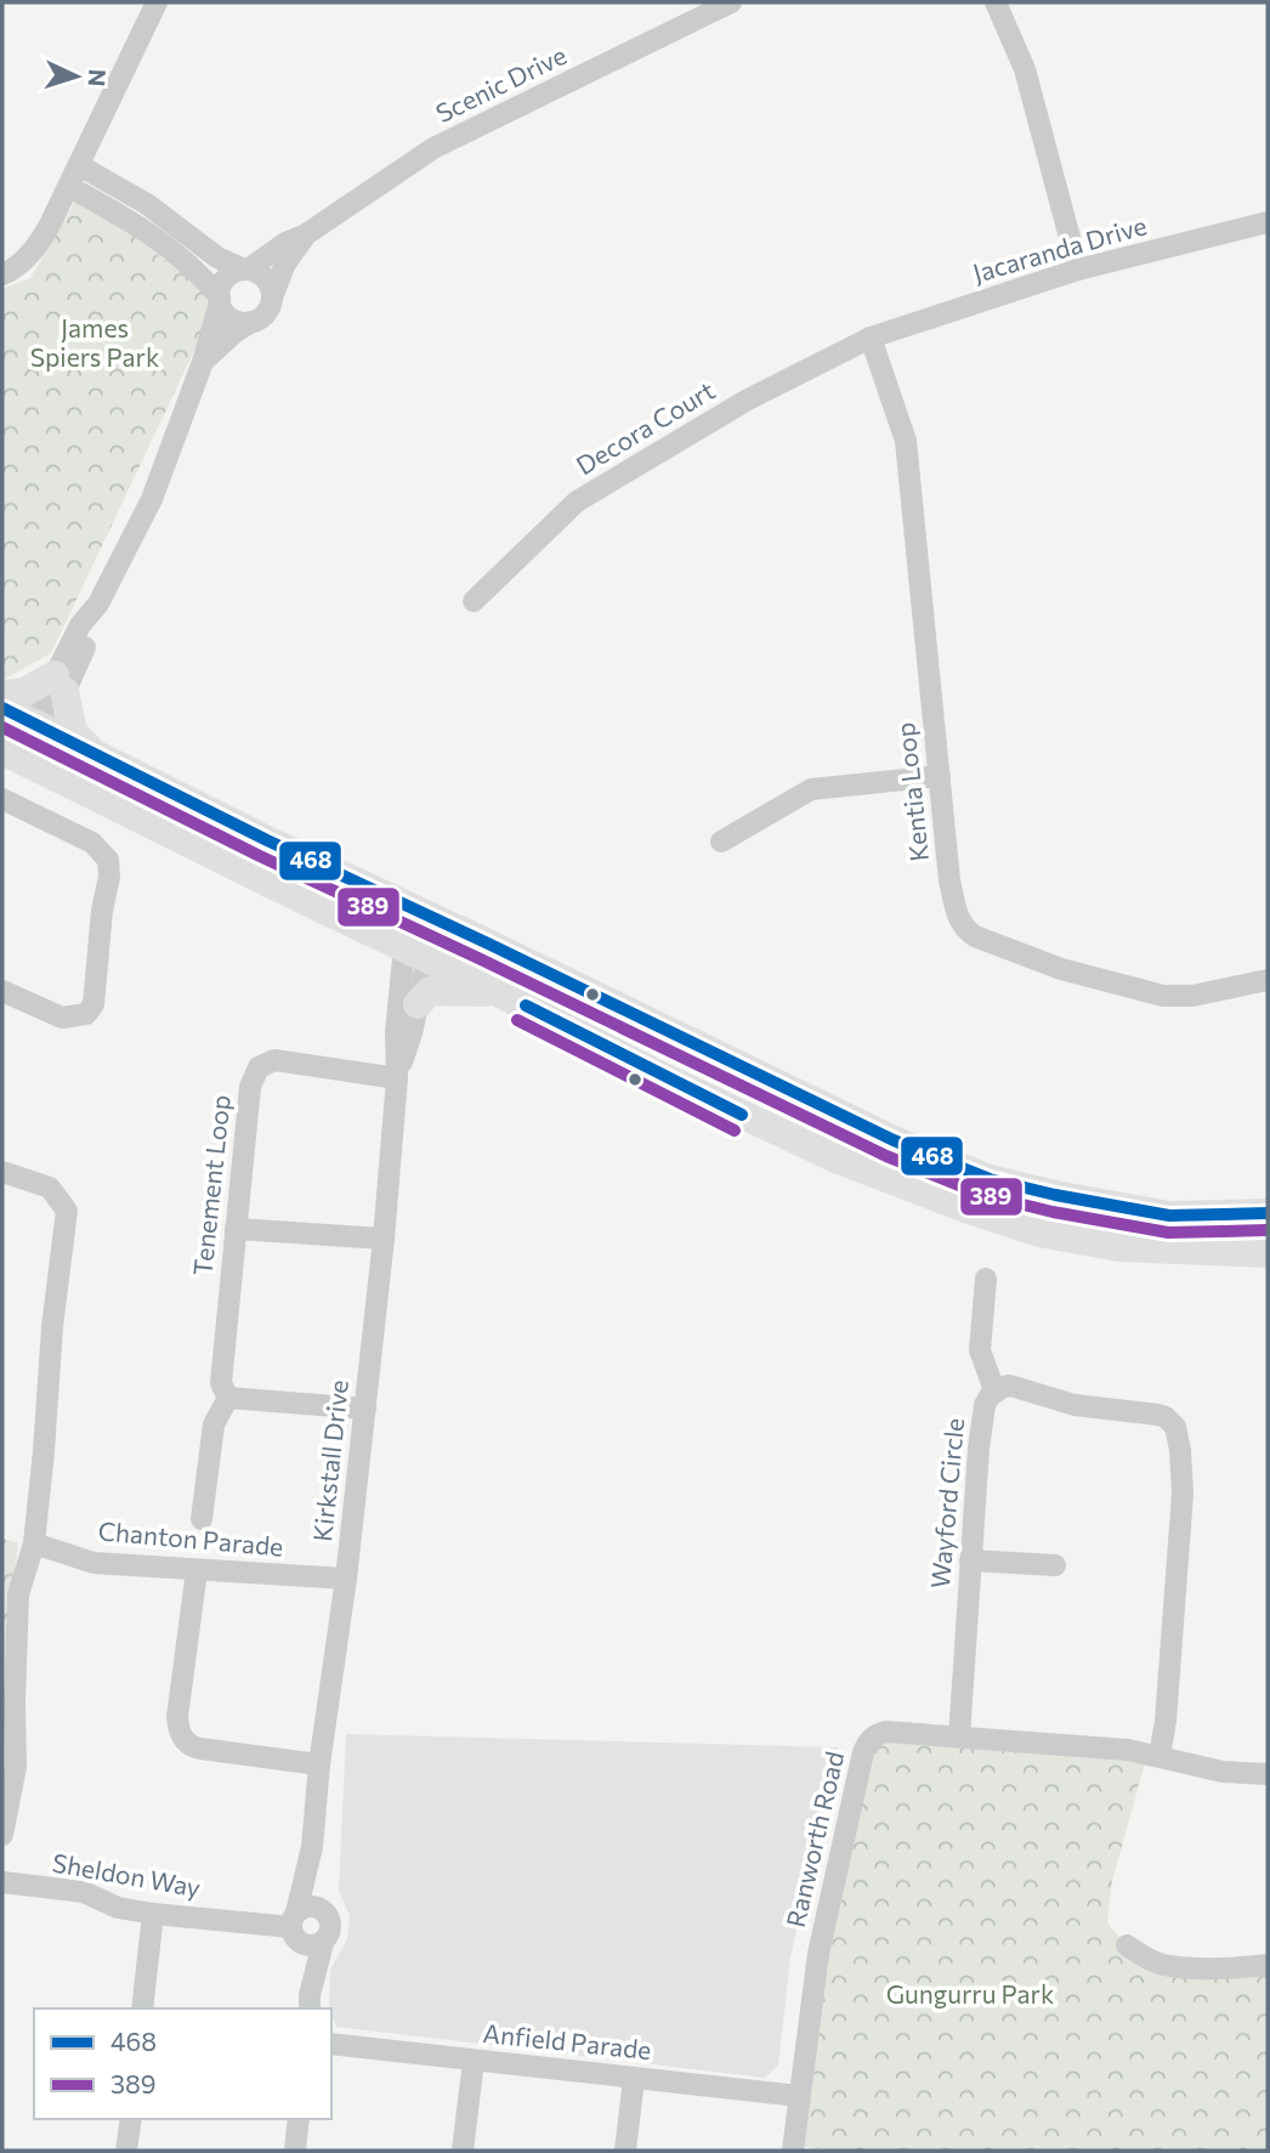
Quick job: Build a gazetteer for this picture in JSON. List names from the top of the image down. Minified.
{"streets":{"street":["Scenic Drive","Jacaranda Drive","Decora Court","Kentia Loop","Tenement Loop","Kirkstall Drive","Wayford Circle","Chanton Parade","Ranworth Road","Sheldon Way","Anfield Parade"]},"crossings":[["Jacaranda Drive","Decora Court"],["Jacaranda Drive","Kentia Loop"],["Decora Court","Kentia Loop"],["Tenement Loop","Kirkstall Drive"],["Kirkstall Drive","Chanton Parade"],["Kirkstall Drive","Sheldon Way"],["Wayford Circle","Ranworth Road"],["Ranworth Road","Anfield Parade"]],"parks":["James Spiers Park","Gungurru Park"],"lines":["transit line 468","transit line 389"],"legend":["468","389"],"north":"right"}
